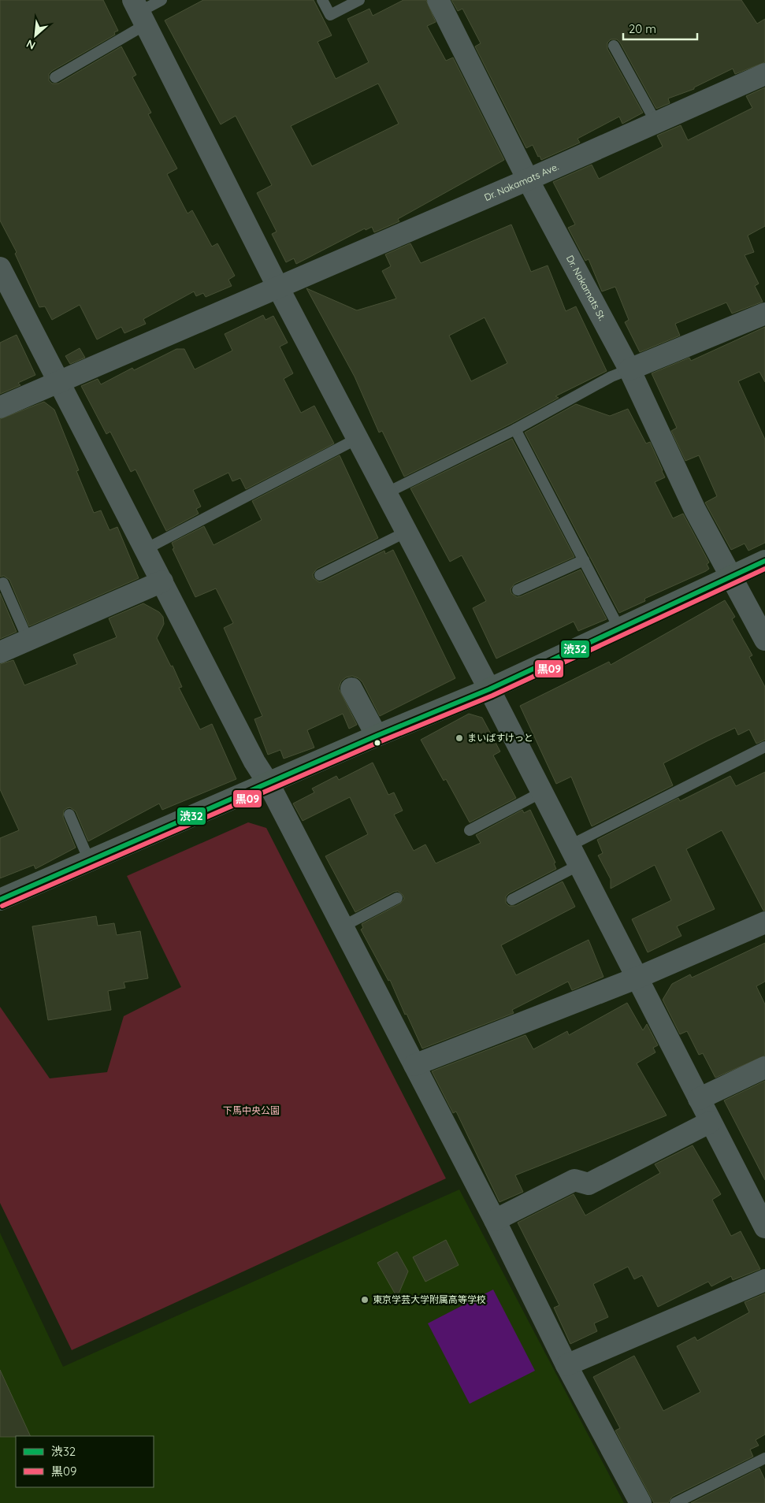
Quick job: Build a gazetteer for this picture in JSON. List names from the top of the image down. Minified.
{"streets":{"street":["Dr. Nakamats Ave.","Dr. Nakamats St."]},"crossings":[["Dr. Nakamats Ave.","Dr. Nakamats St."]],"parks":["下馬中央公園"],"places":["まいばすけっと","東京学芸大学附属高等学校"],"lines":["transit line 渋32","transit line 黒09"],"legend":["渋32","黒09"],"scale_bar":"20 m","north":"bottom left"}
